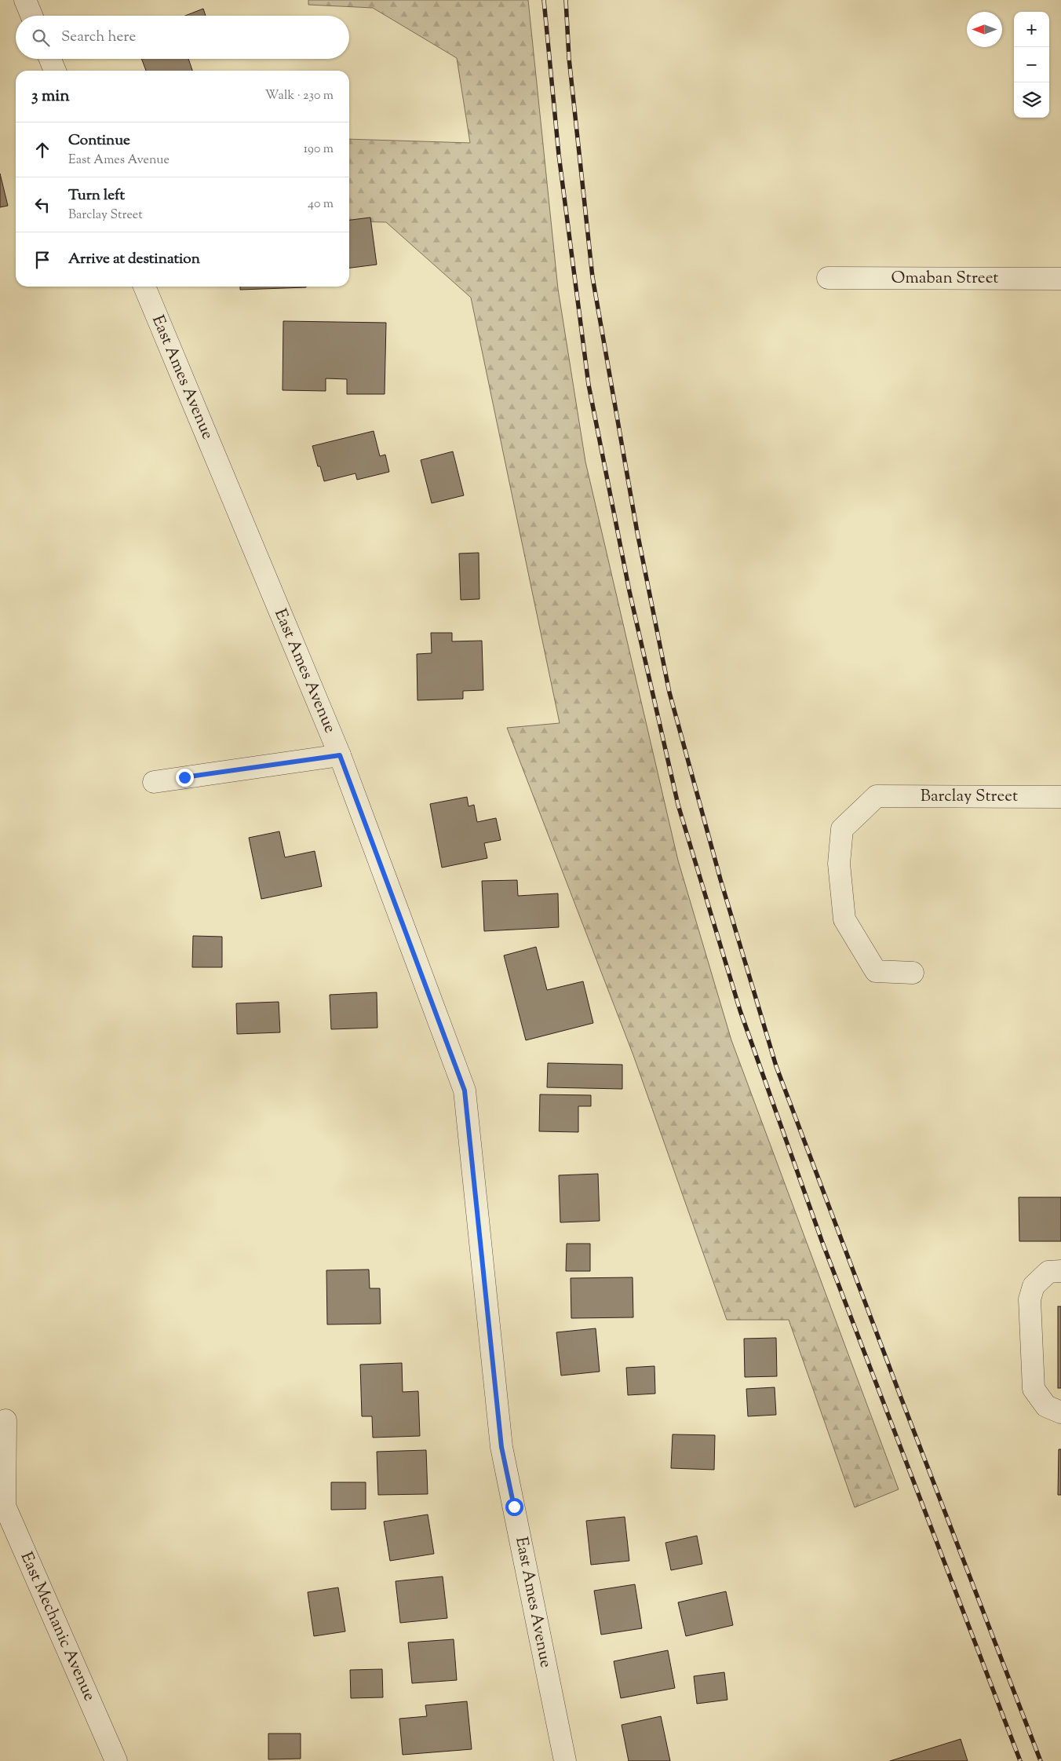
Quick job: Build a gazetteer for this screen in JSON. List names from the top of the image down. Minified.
{"streets":{"street":["Omaban Street","East Ames Avenue","Barclay Street","East Mechanic Avenue"]},"north":"left","page":{"map_buttons":["+","−"],"search":"Search here","heading":["3 min","Walk · 230 m"],"list":[["Continue","East Ames Avenue","190 m"],["Turn left","Barclay Street","40 m"],"Arrive at destination"]}}
